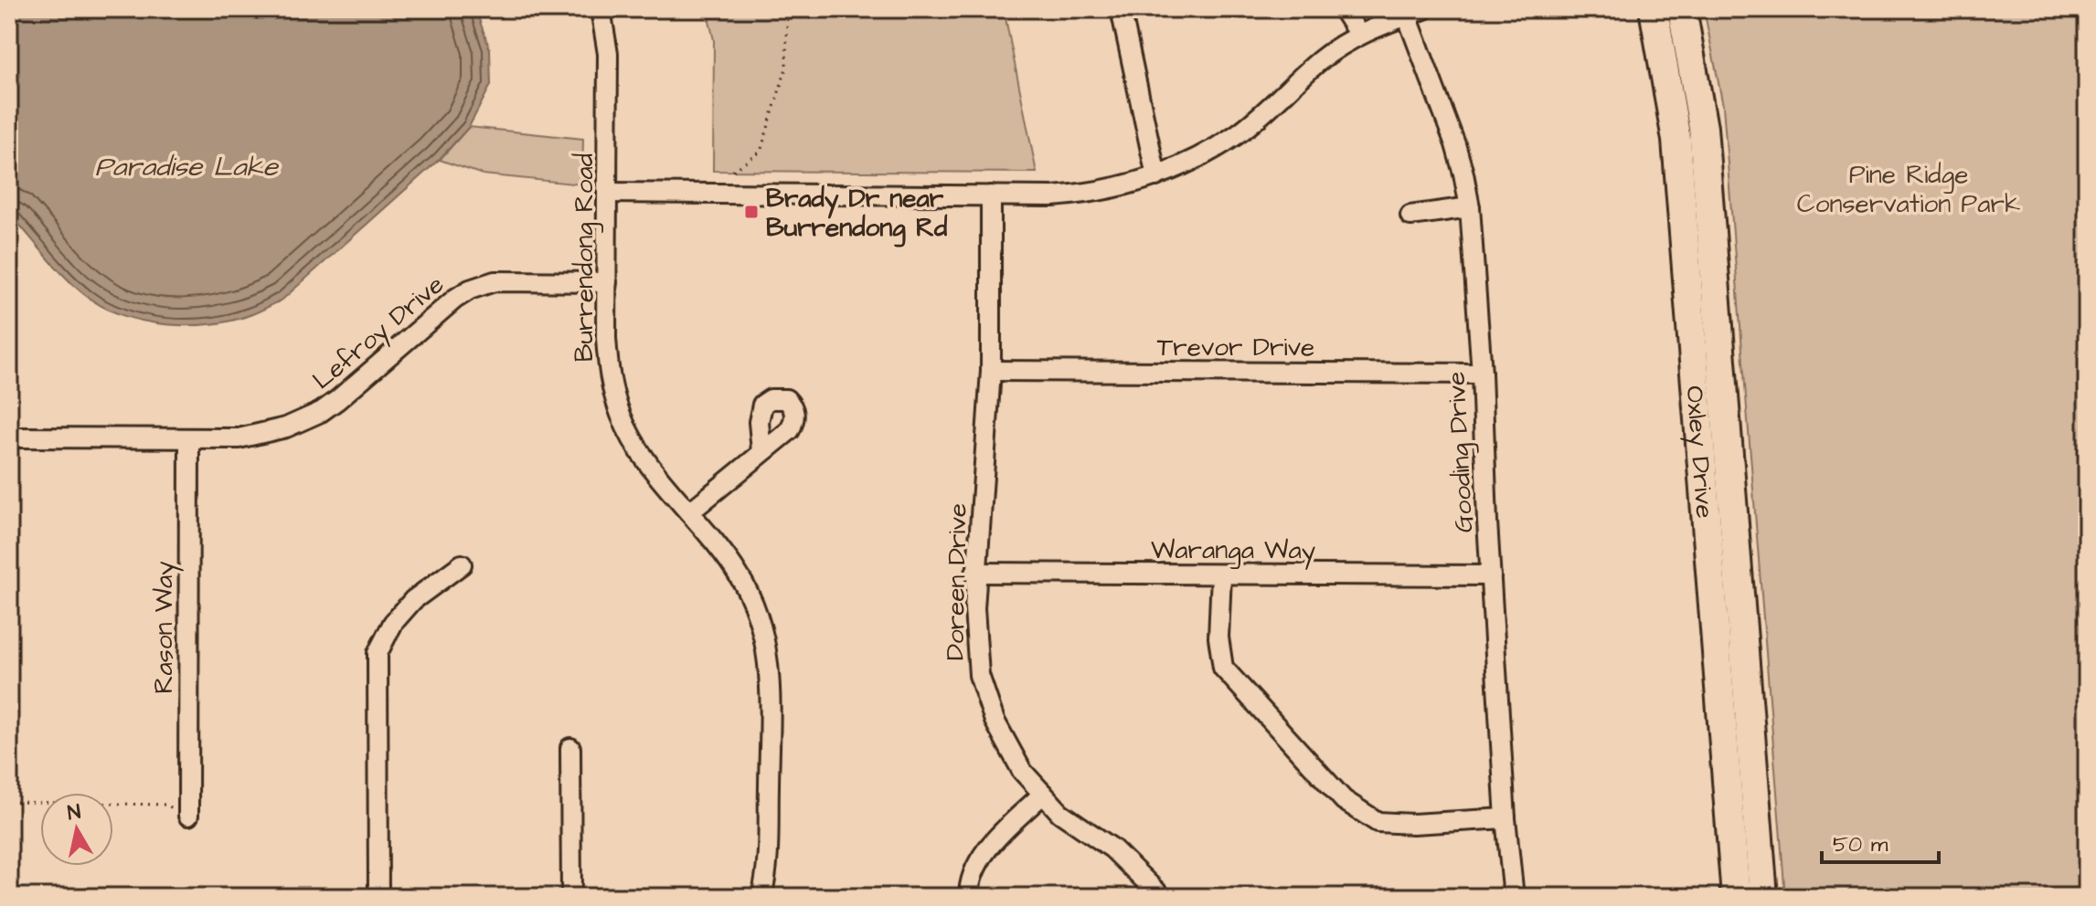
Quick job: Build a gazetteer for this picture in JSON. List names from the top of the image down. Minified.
{"streets":{"main road":["Oxley Drive"],"street":["Burrendong Road","Lefroy Drive","Trevor Drive","Gooding Drive","Waranga Way","Doreen Drive","Rason Way"]},"crossings":[["Burrendong Road","Lefroy Drive"],["Lefroy Drive","Rason Way"],["Trevor Drive","Gooding Drive"],["Trevor Drive","Doreen Drive"],["Gooding Drive","Waranga Way"],["Waranga Way","Doreen Drive"]],"water":["Paradise Lake"],"parks":["Pine Ridge Conservation Park"],"places":{"transit":["Brady Dr near Burrendong Rd"]},"scale_bar":"50 m","north":"top"}
